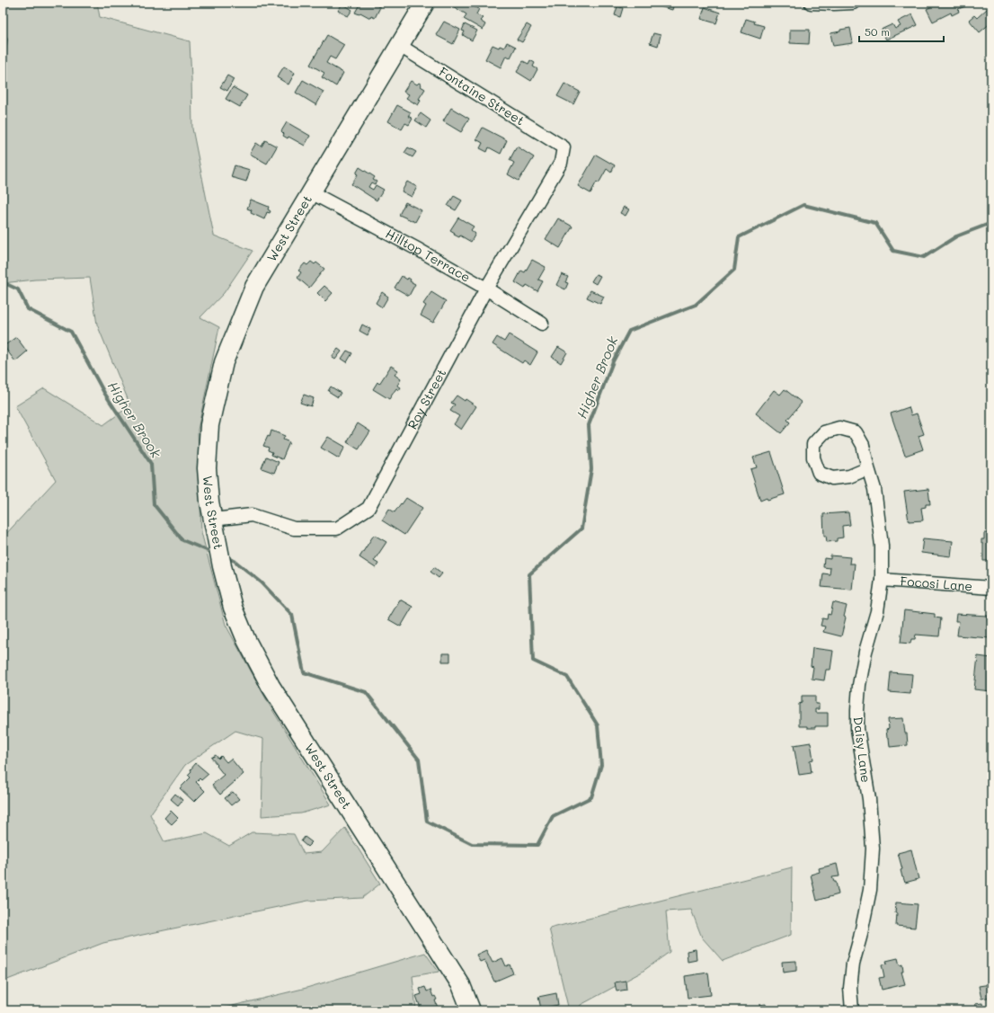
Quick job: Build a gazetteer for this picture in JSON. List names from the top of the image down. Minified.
{"streets":{"main road":["West Street"],"street":["Fontaine Street","Hilltop Terrace","Roy Street","Focosi Lane","Daisy Lane"]},"crossings":[["Fontaine Street","West Street"],["Fontaine Street","Roy Street"],["West Street","Hilltop Terrace"],["West Street","Roy Street"],["Hilltop Terrace","Roy Street"],["Focosi Lane","Daisy Lane"]],"water":["Higher Brook"],"scale_bar":"50 m"}
